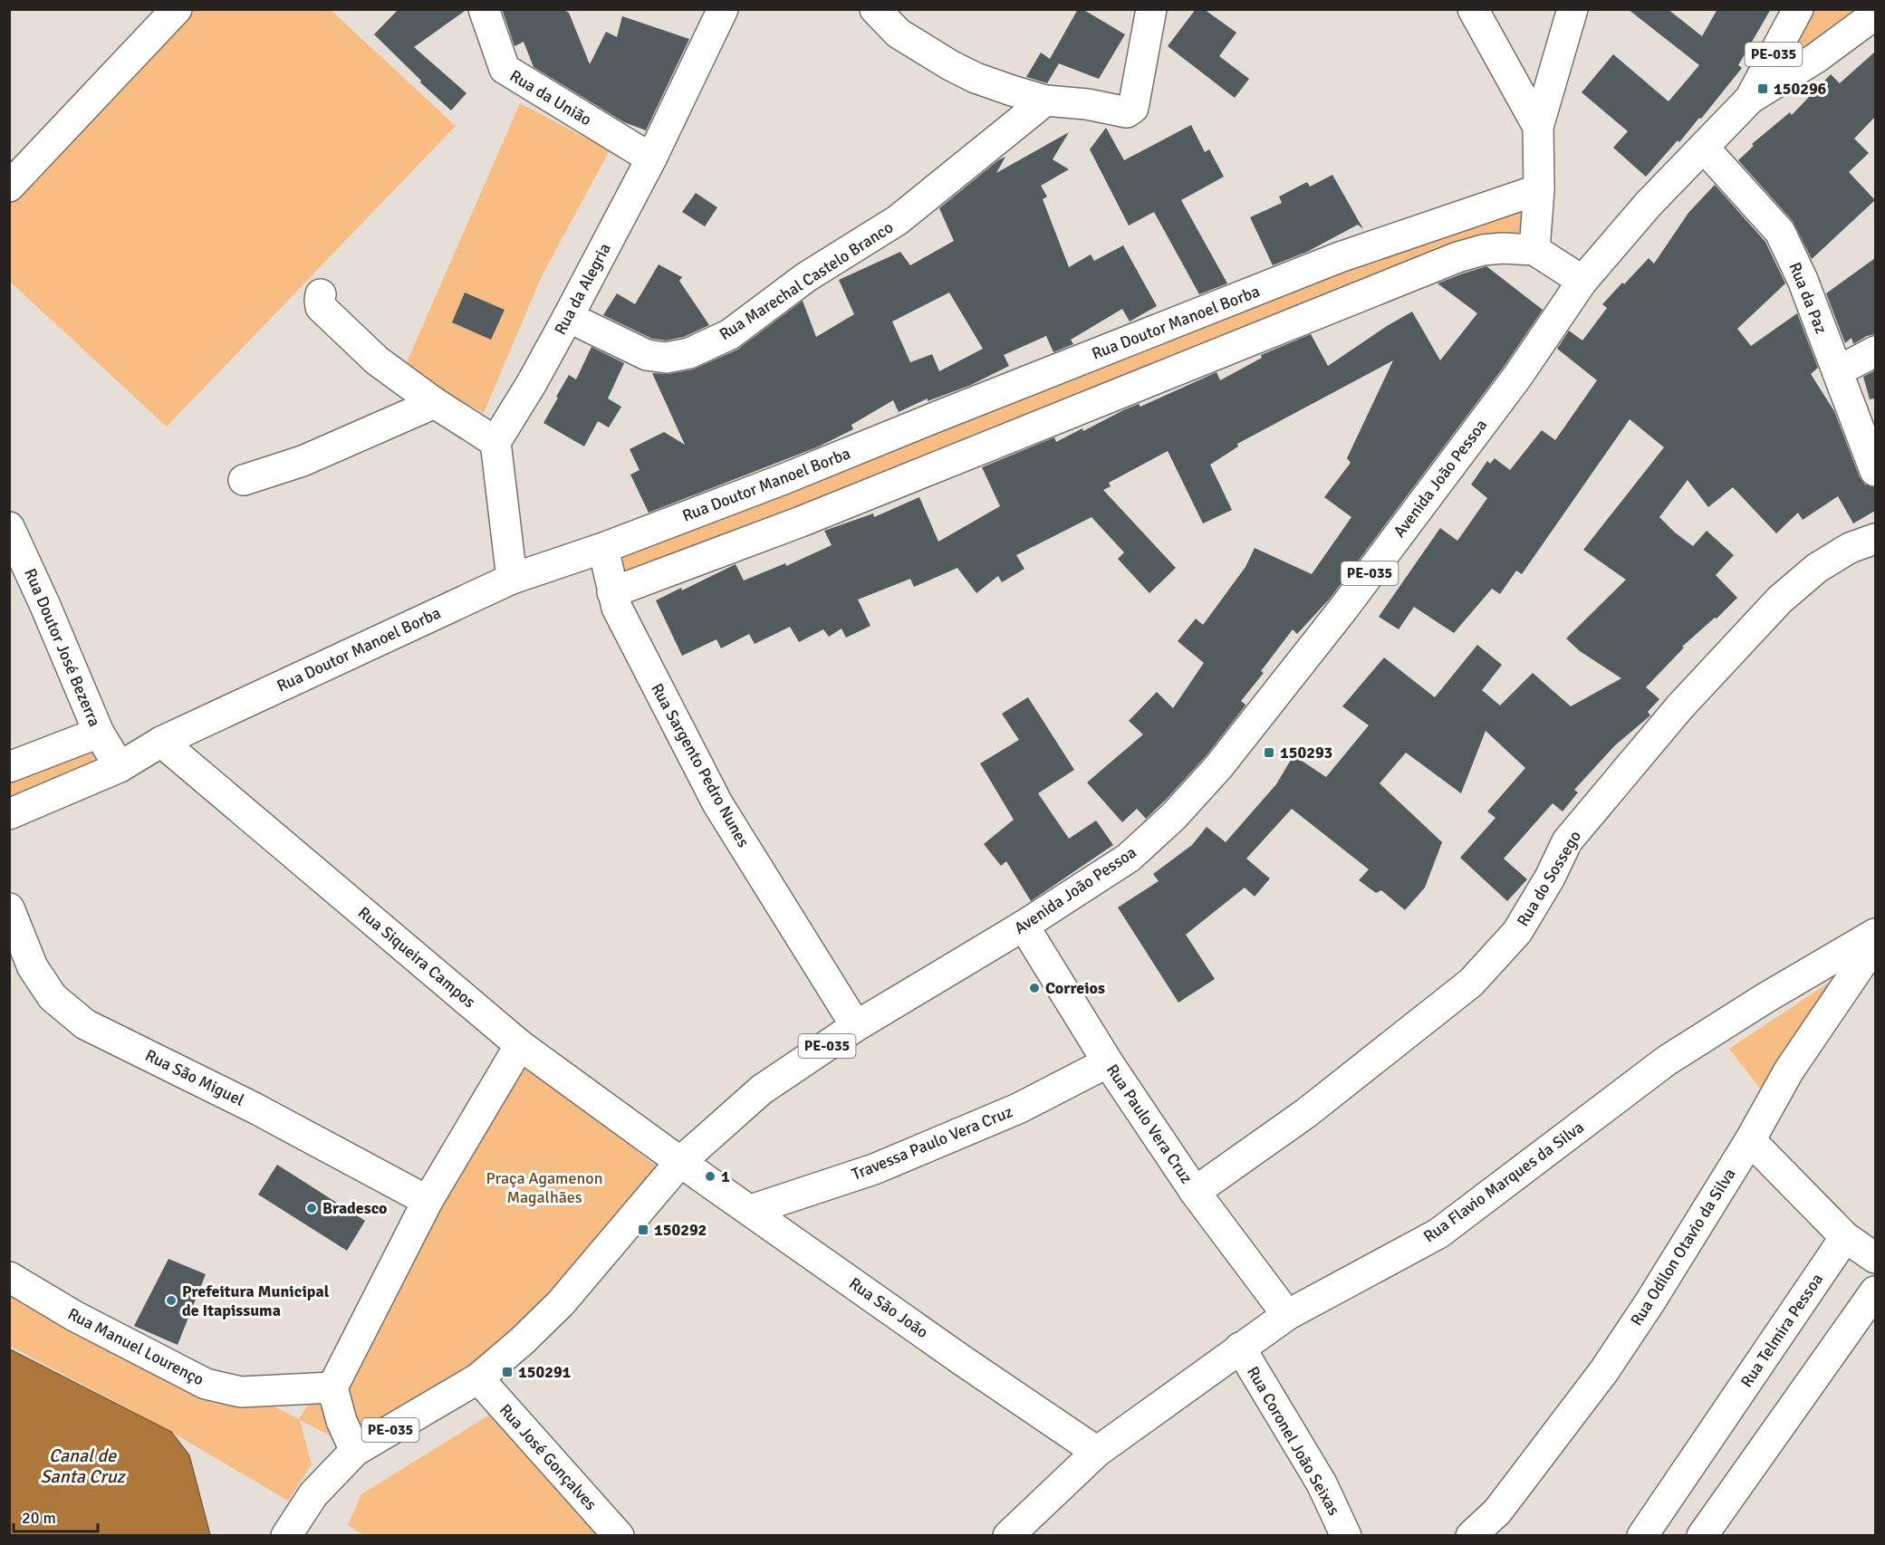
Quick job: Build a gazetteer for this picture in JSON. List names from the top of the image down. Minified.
{"streets":{"street":["PE-035","Rua da União","Rua Marechal Castelo Branco","Rua da Alegria","Rua da Paz","Rua Doutor Manoel Borba","Avenida João Pessoa","Rua Doutor José Bezerra","Rua Sargento Pedro Nunes","Rua do Sossego","Rua Siqueira Campos","Rua São Miguel","Rua Paulo Vera Cruz","Travessa Paulo Vera Cruz","Rua Flavio Marques da Silva","Rua Odilon Otavio da Silva","Rua São João","Rua Telmira Pessoa","Rua Manuel Lourenço","Rua Coronel João Seixas","Rua José Gonçalves"]},"crossings":[["PE-035","Avenida João Pessoa"],["Rua da União","Rua da Alegria"],["Rua Marechal Castelo Branco","Rua da Alegria"],["Rua da Paz","Avenida João Pessoa"],["Rua Doutor Manoel Borba","Rua Doutor José Bezerra"],["Rua Doutor Manoel Borba","Rua Sargento Pedro Nunes"],["Rua Doutor Manoel Borba","Rua Siqueira Campos"],["Avenida João Pessoa","Rua Sargento Pedro Nunes"],["Avenida João Pessoa","Rua Siqueira Campos"],["Avenida João Pessoa","Rua Paulo Vera Cruz"],["Avenida João Pessoa","Rua São João"],["Avenida João Pessoa","Rua José Gonçalves"],["Rua do Sossego","Rua Paulo Vera Cruz"],["Rua Siqueira Campos","Rua São João"],["Rua Paulo Vera Cruz","Travessa Paulo Vera Cruz"],["Rua Paulo Vera Cruz","Rua Flavio Marques da Silva"],["Travessa Paulo Vera Cruz","Rua São João"],["Rua Flavio Marques da Silva","Rua São João"],["Rua Flavio Marques da Silva","Rua Coronel João Seixas"]],"water":["Canal de Santa Cruz"],"parks":["Praça Agamenon Magalhães"],"places":{"transit":["150296","150293","150292","150291"],"other":["Correios","1","Bradesco","Prefeitura Municipal de Itapissuma"]},"scale_bar":"20 m"}
